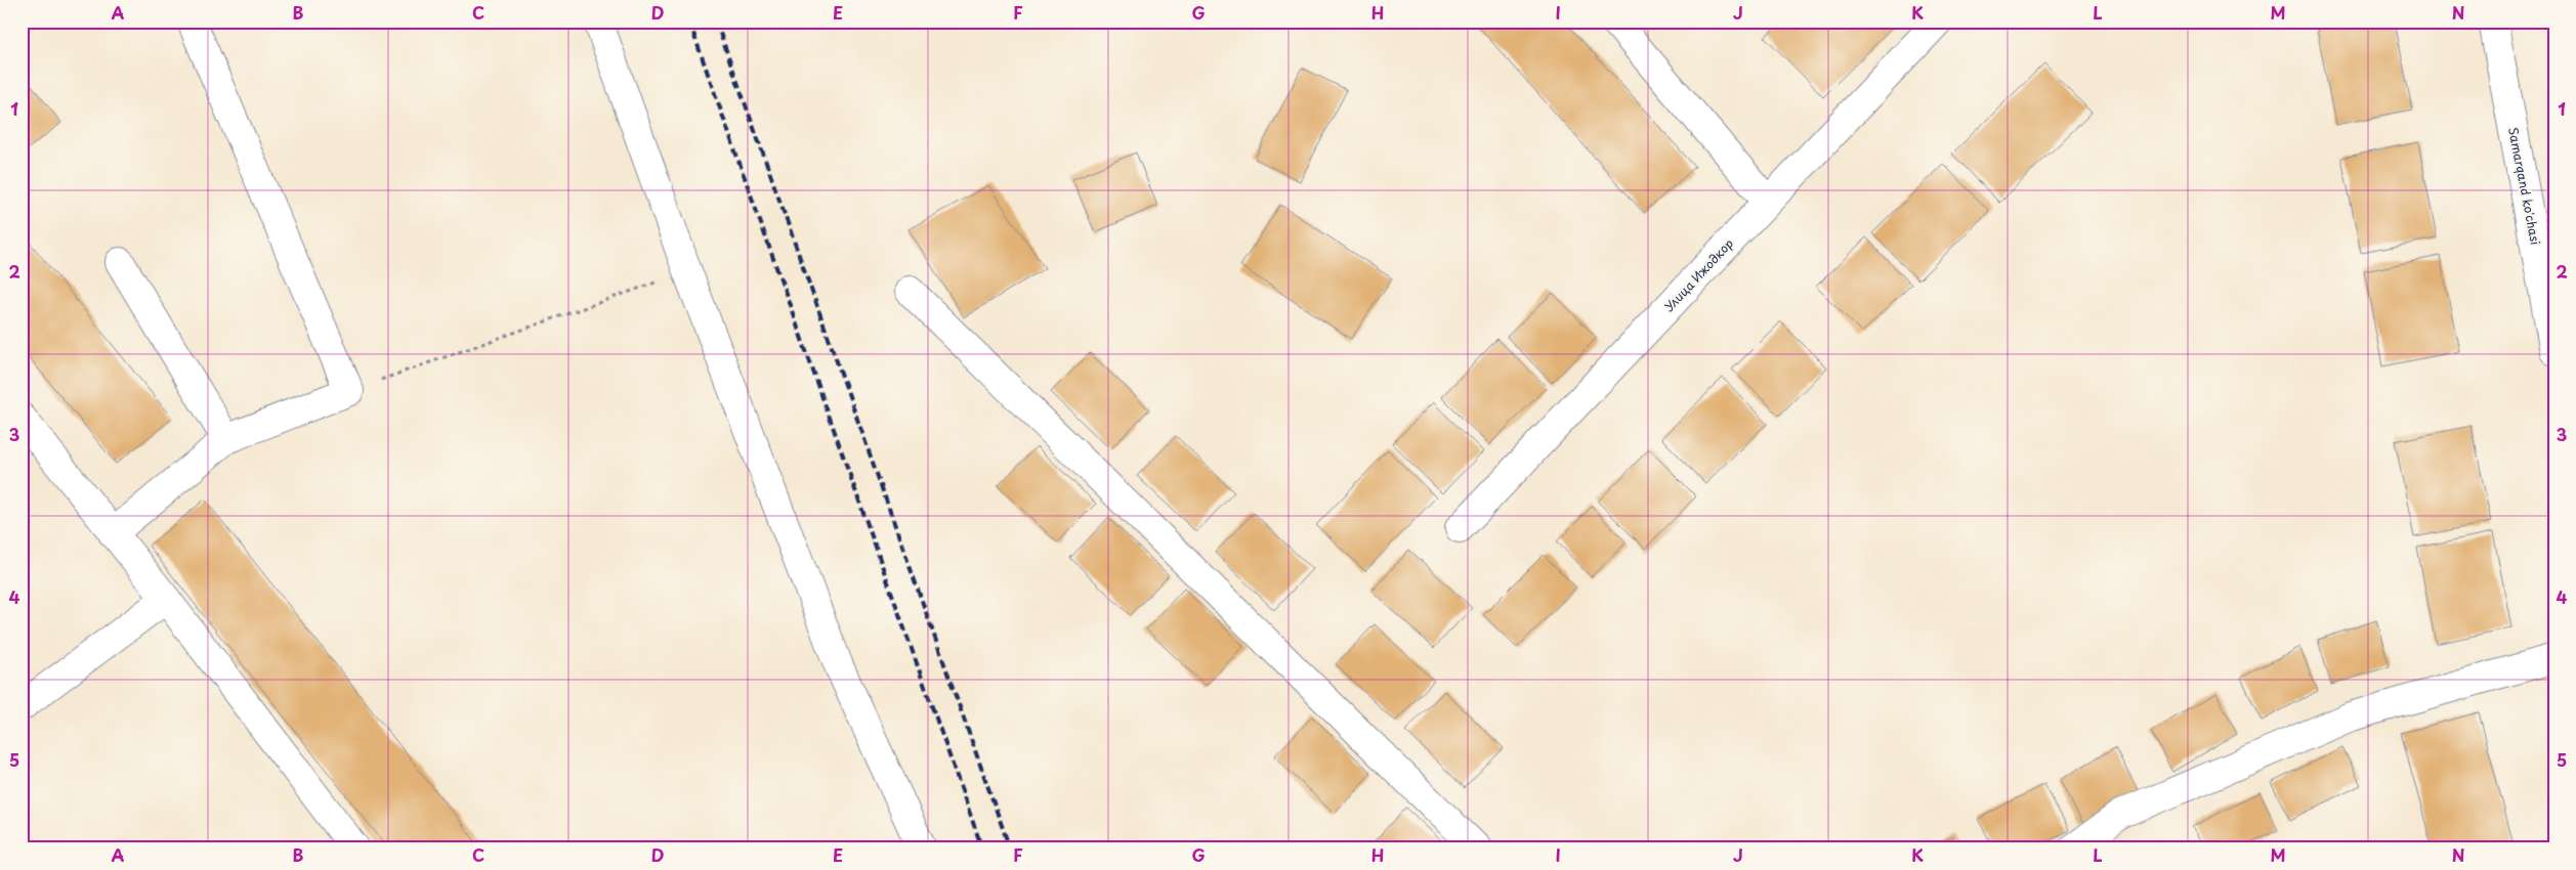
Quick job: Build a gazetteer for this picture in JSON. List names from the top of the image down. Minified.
{"streets":{"street":["Samarqand ko'chasi","Улица Ижодкор"]},"grid":{"columns":["A","B","C","D","E","F","G","H","I","J","K","L","M","N"],"rows":["1","2","3","4","5"]}}
